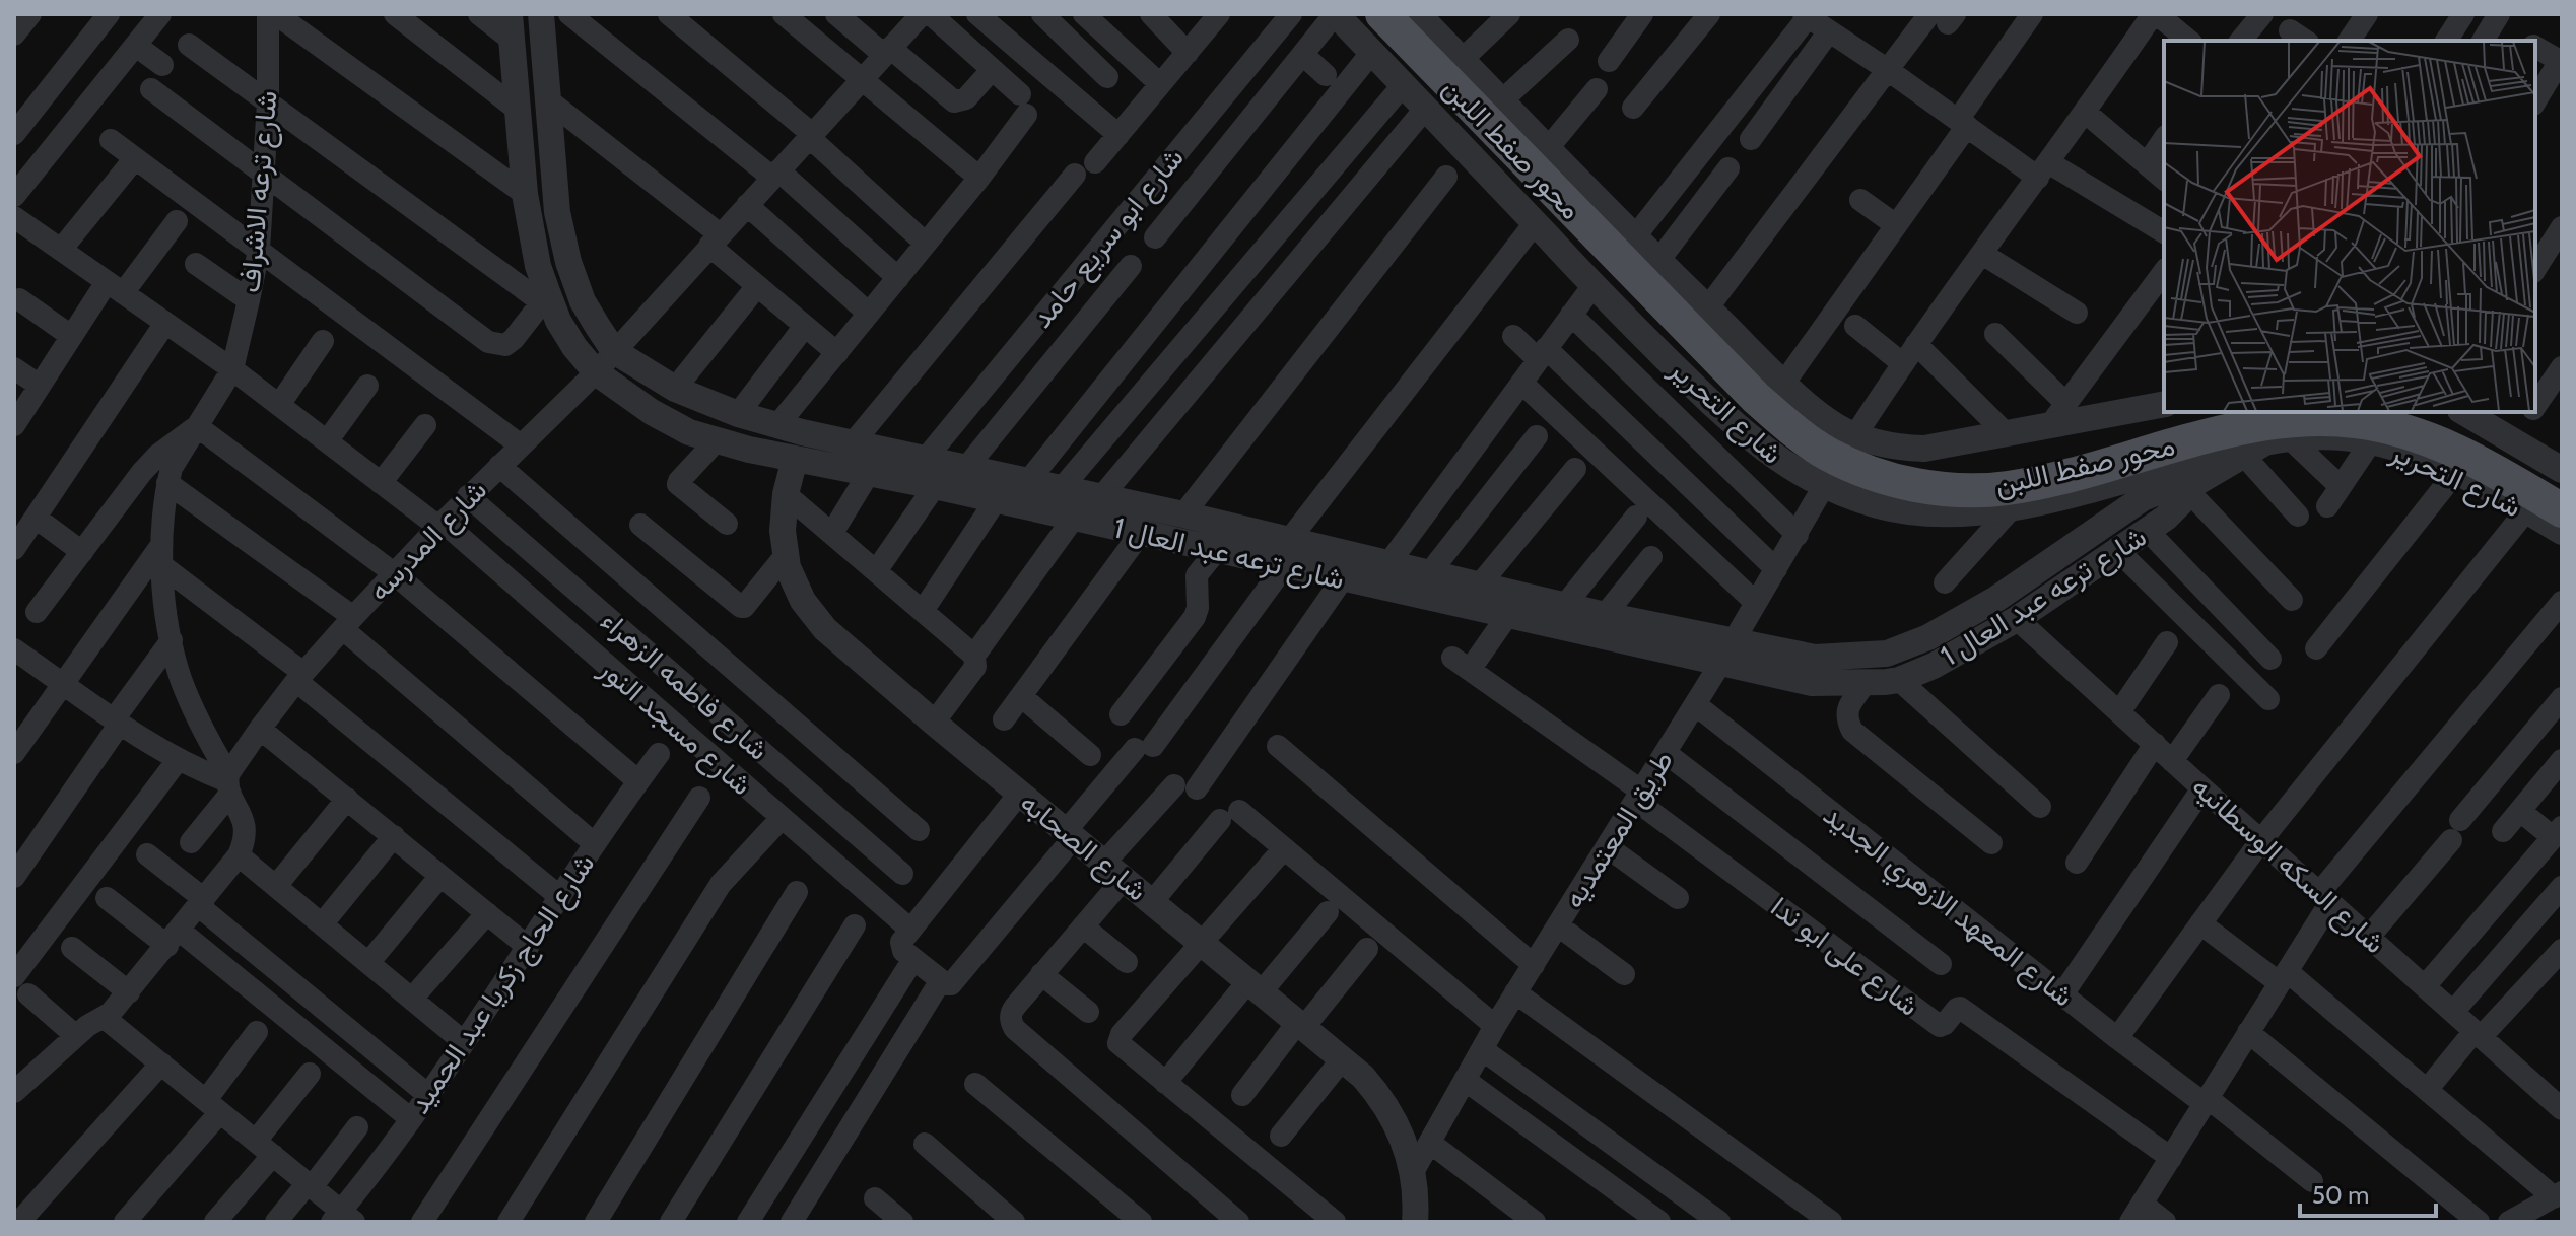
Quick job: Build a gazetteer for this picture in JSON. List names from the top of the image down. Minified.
{"streets":{"main road":["محور صفط اللبن"],"street":["شارع ترعه الاشراف","شارع ابو سريع حامد","شارع التحرير","شارع المدرسه","شارع ترعه عبد العال 1","شارع فاطمه الزهراء","شارع مسجد النور","طريق المعتمديه","شارع الصحابه","شارع السكه الوسطانيه","شارع المعهد الازهري الجديد","شارع على ابو ندا","شارع الحاج زكريا عبد الحميد"]},"crossings":[["محور صفط اللبن","شارع التحرير"],["محور صفط اللبن","شارع ترعه عبد العال 1"],["شارع ترعه الاشراف","شارع المدرسه"],["شارع ترعه الاشراف","شارع مسجد النور"],["شارع ابو سريع حامد","شارع ترعه عبد العال 1"],["شارع التحرير","شارع ترعه عبد العال 1"],["شارع التحرير","طريق المعتمديه"],["شارع المدرسه","شارع ترعه عبد العال 1"],["شارع المدرسه","شارع فاطمه الزهراء"],["شارع المدرسه","شارع مسجد النور"],["شارع ترعه عبد العال 1","طريق المعتمديه"],["شارع ترعه عبد العال 1","شارع الصحابه"],["شارع ترعه عبد العال 1","شارع السكه الوسطانيه"],["طريق المعتمديه","شارع الصحابه"],["طريق المعتمديه","شارع المعهد الازهري الجديد"],["طريق المعتمديه","شارع على ابو ندا"]],"scale_bar":"50 m"}
